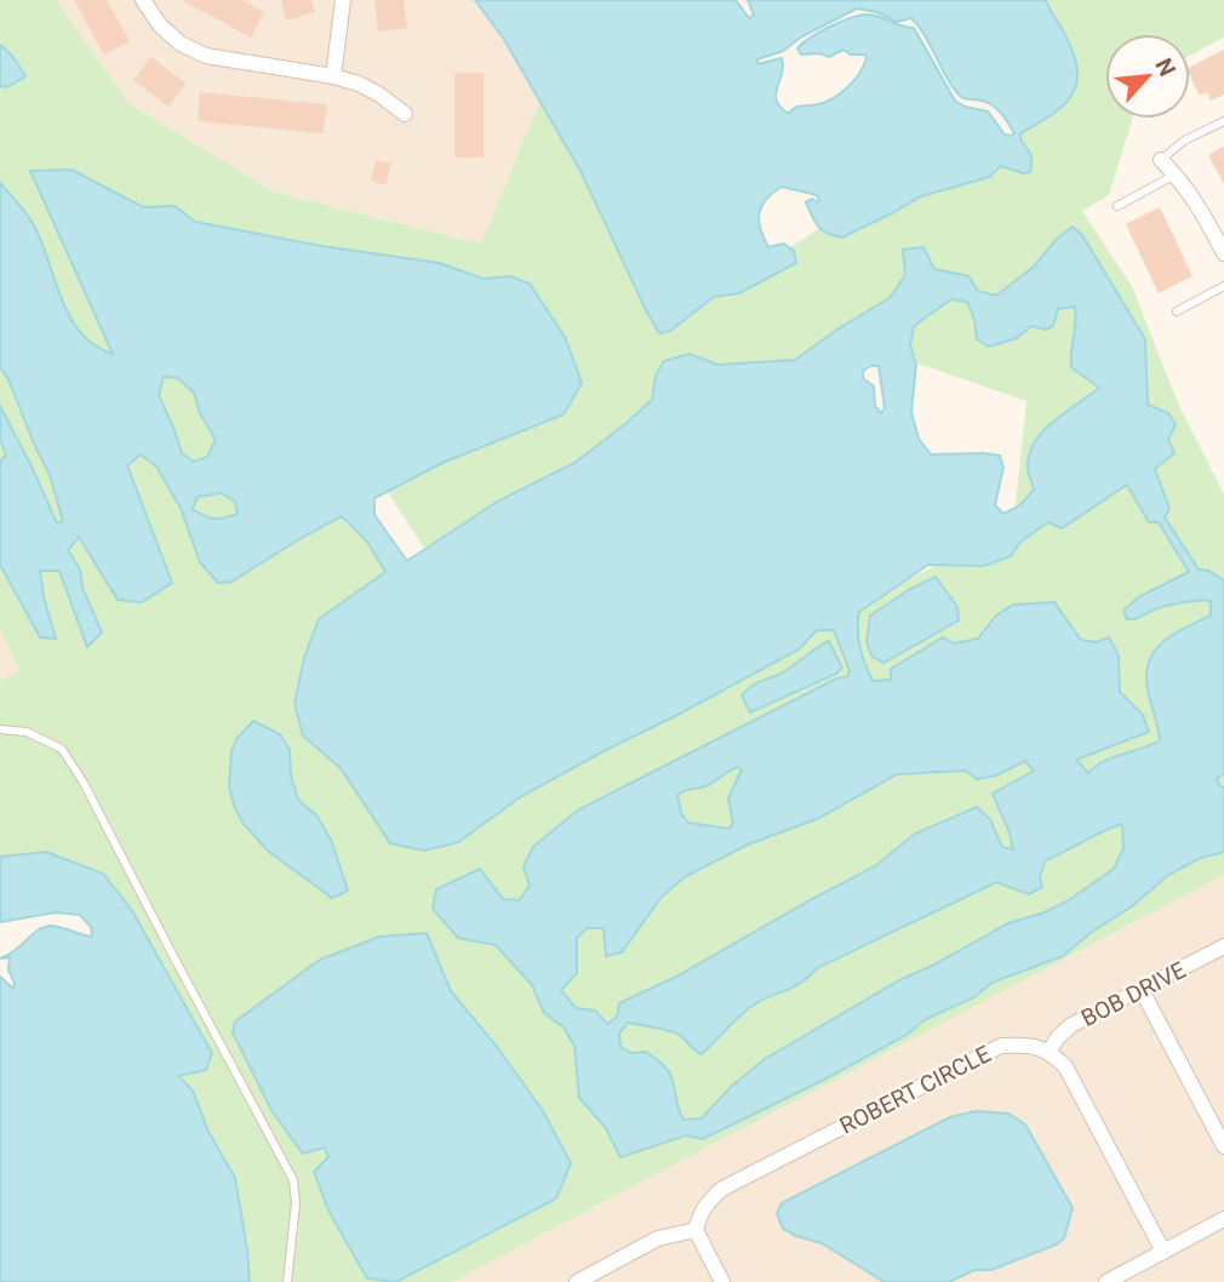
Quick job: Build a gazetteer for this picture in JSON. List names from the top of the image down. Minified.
{"streets":{"street":["BOB DRIVE","ROBERT CIRCLE"]},"crossings":[["BOB DRIVE","ROBERT CIRCLE"]],"north":"top right"}
